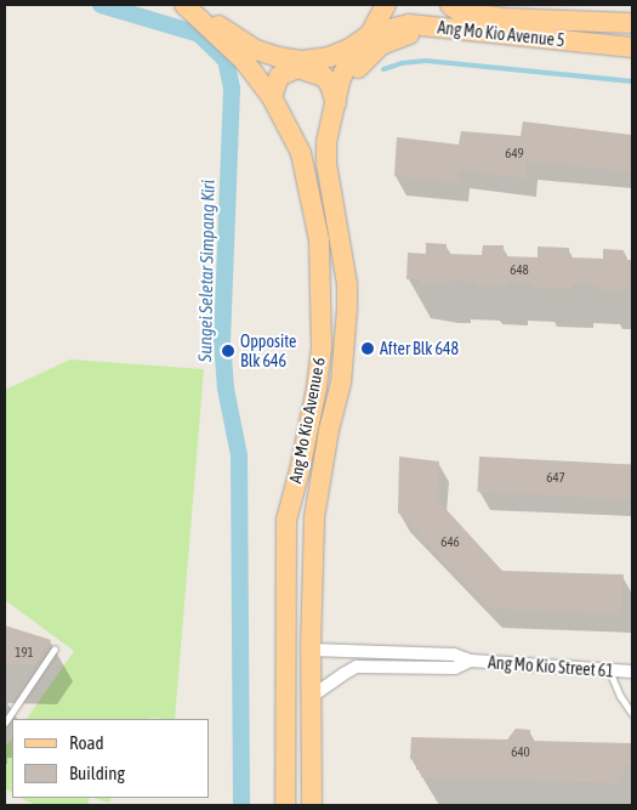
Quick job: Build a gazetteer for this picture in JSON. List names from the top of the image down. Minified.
{"streets":{"main road":["Ang Mo Kio Avenue 5","Ang Mo Kio Avenue 6"],"street":["Ang Mo Kio Street 61"]},"crossings":[["Ang Mo Kio Avenue 5","Ang Mo Kio Avenue 6"],["Ang Mo Kio Avenue 6","Ang Mo Kio Street 61"]],"water":["Sungei Seletar Simpang Kiri"],"places":["After Blk 648","Opposite Blk 646"],"house_numbers":["649","648","647","646","191","640"],"legend":["Road","Building"]}
